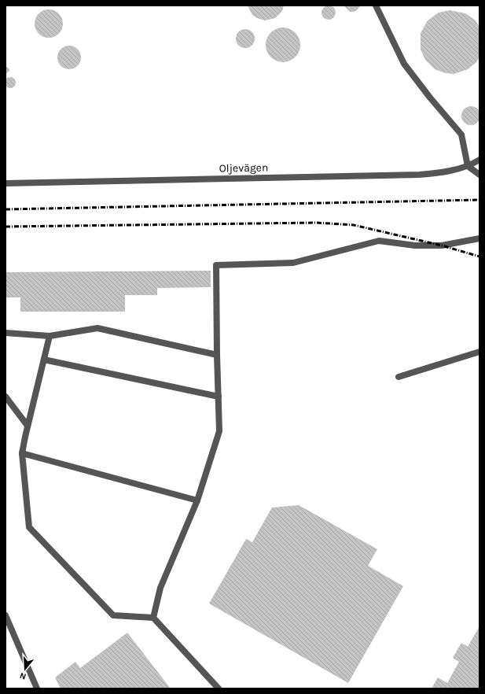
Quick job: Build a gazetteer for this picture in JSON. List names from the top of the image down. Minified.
{"streets":{"street":["Oljevägen"]},"north":"bottom"}
